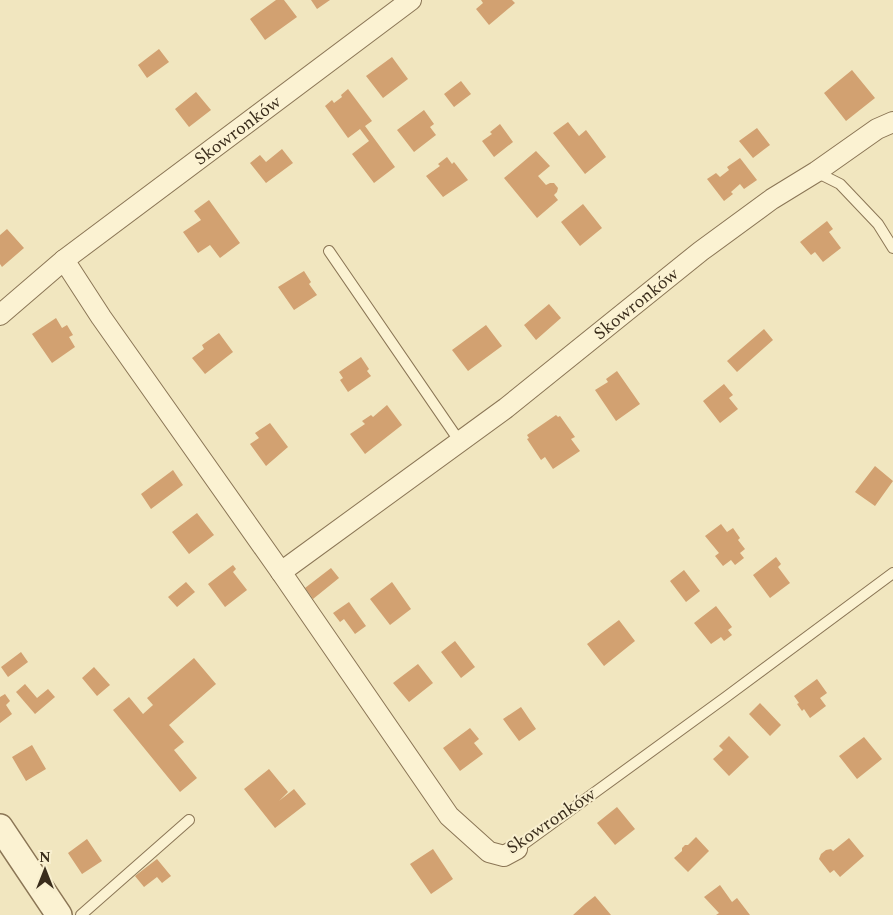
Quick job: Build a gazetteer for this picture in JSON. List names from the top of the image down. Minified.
{"streets":{"street":["Skowronków"]},"north":"top"}
